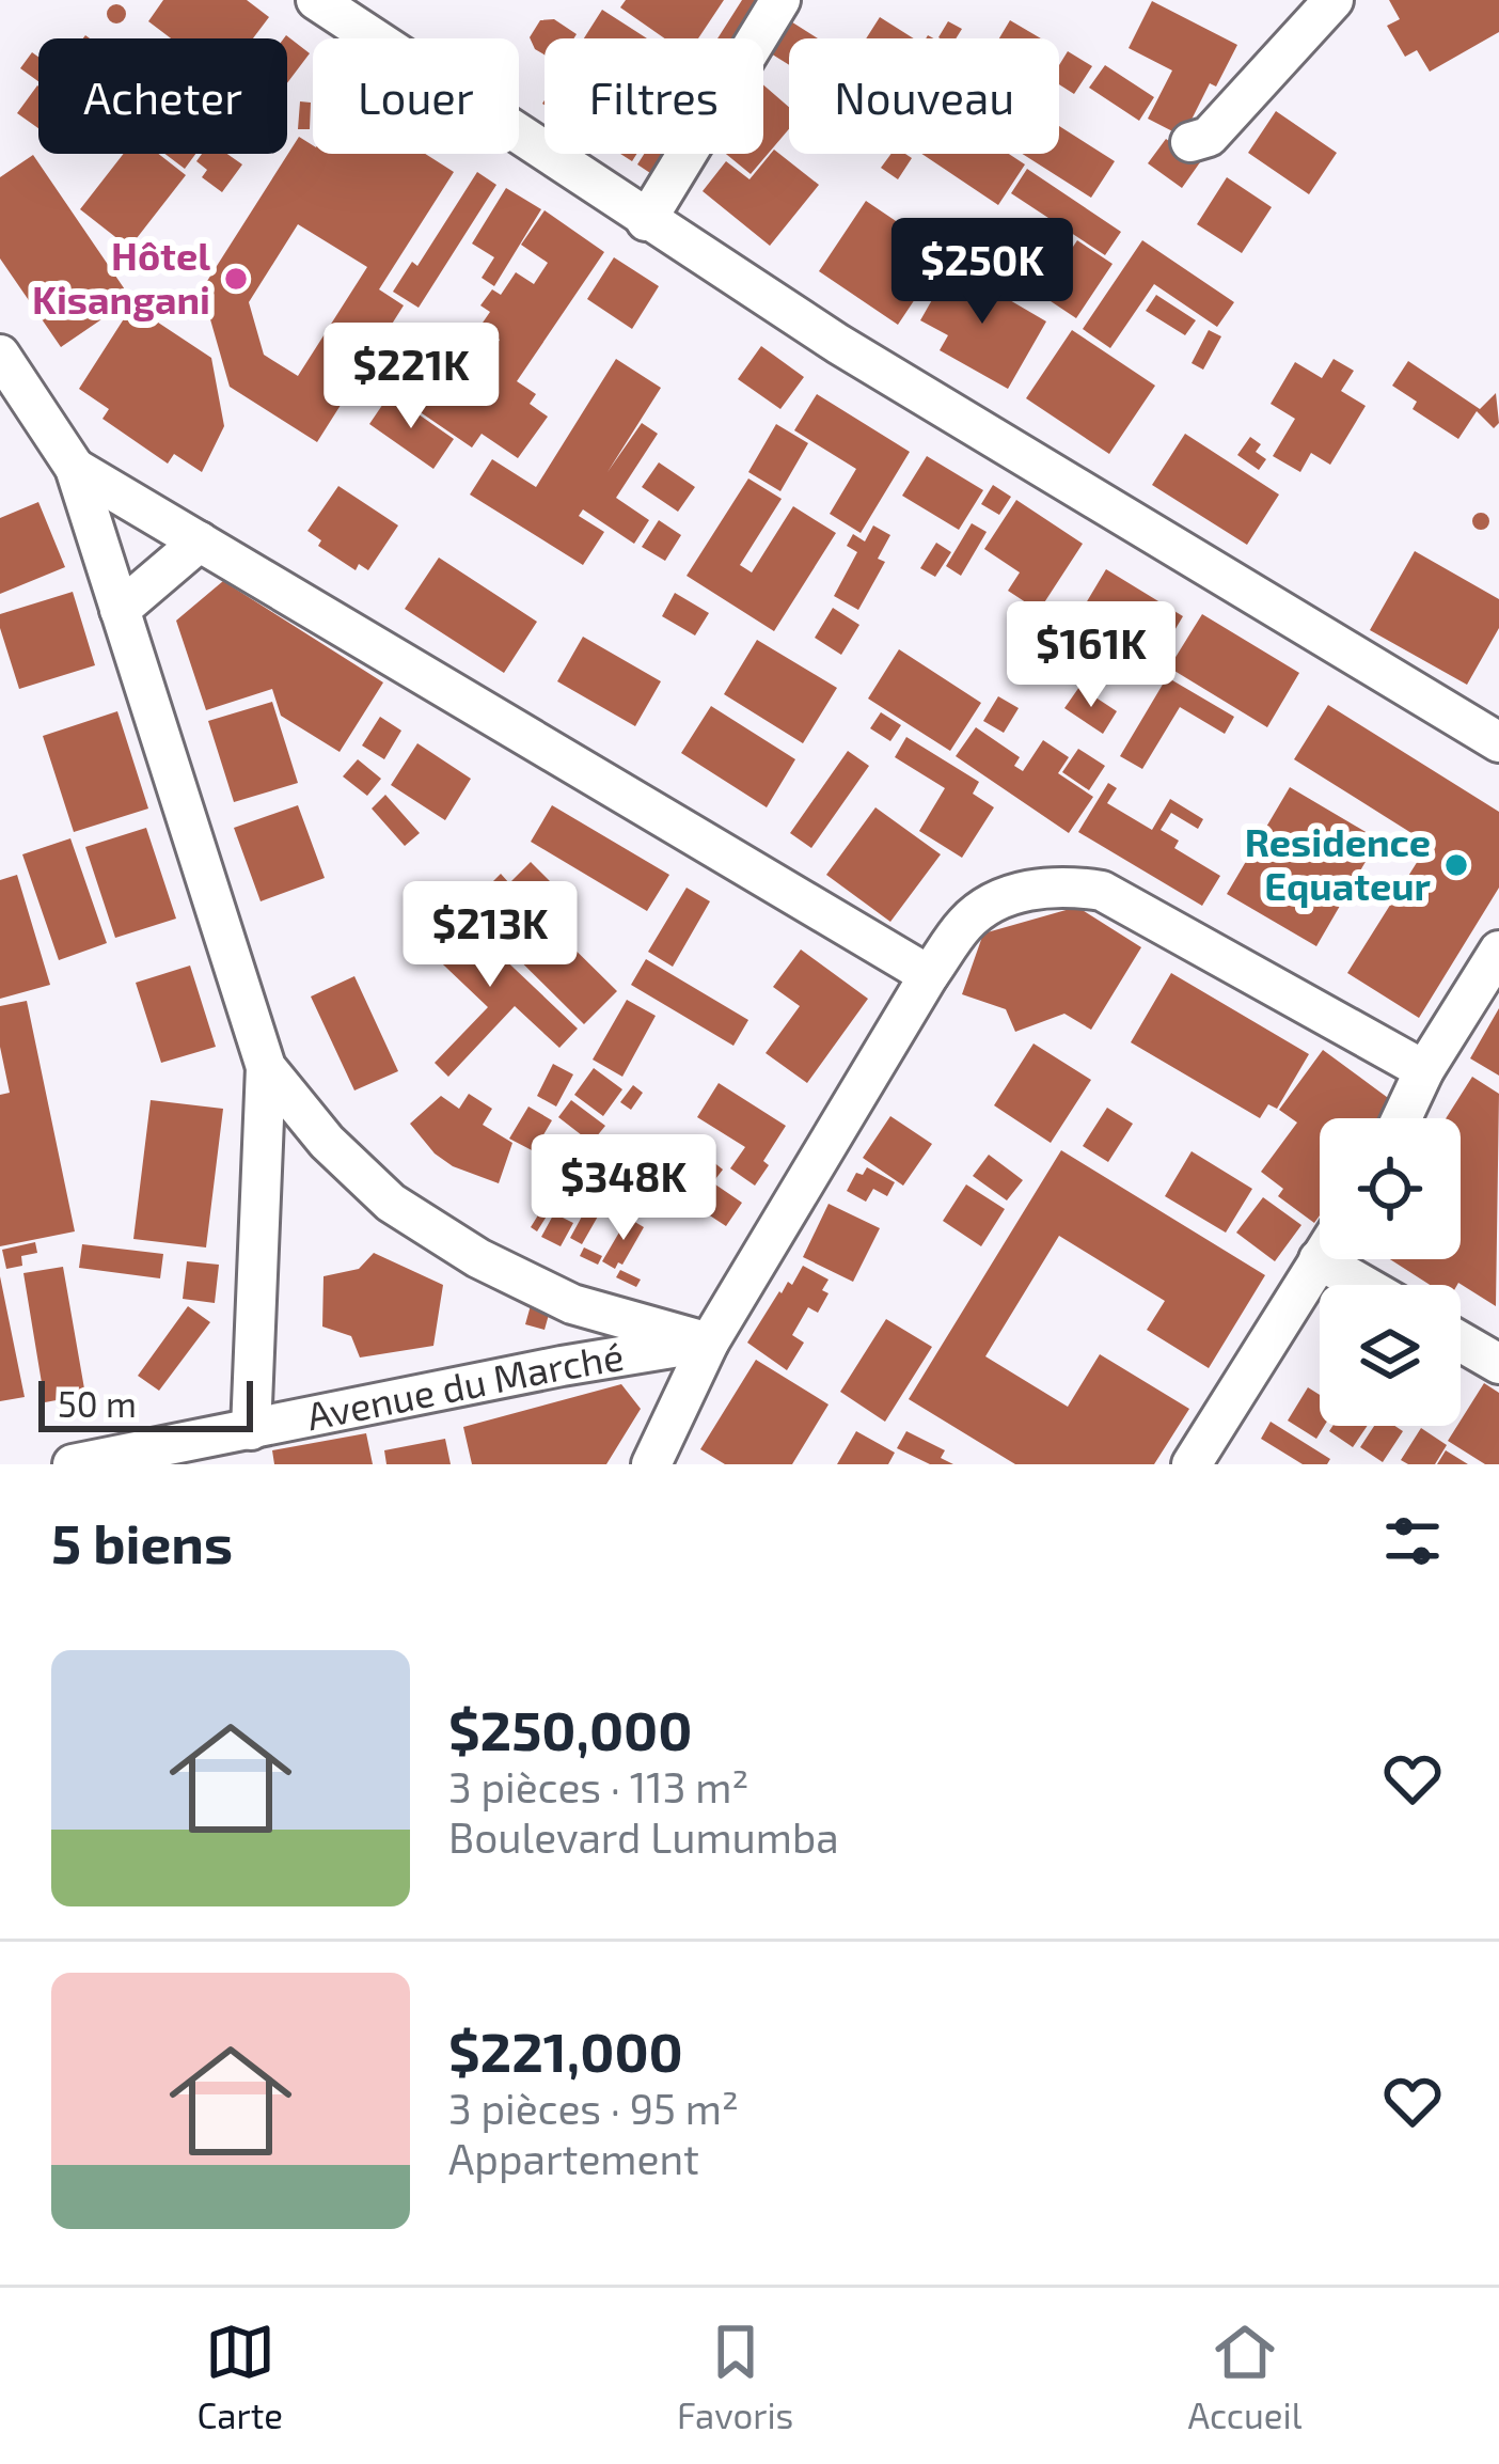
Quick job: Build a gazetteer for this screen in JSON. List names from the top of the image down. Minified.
{"streets":{"street":["Avenue du Marché"]},"places":["Hôtel Kisangani","Residence Equateur"],"scale_bar":"50 m","page":{"chip":["Acheter","Louer","Filtres","Nouveau"],"price":["$250K","$221K","$161K","$213K","$348K"],"scale":"50 m","heading":"5 biens","list":[{"name":"$250,000","note":"3 pièces · 113 m² · Boulevard Lumumba"},{"name":"$221,000","note":"3 pièces · 95 m² · Appartement"}],"tabs":["Carte","Favoris","Accueil"]}}
